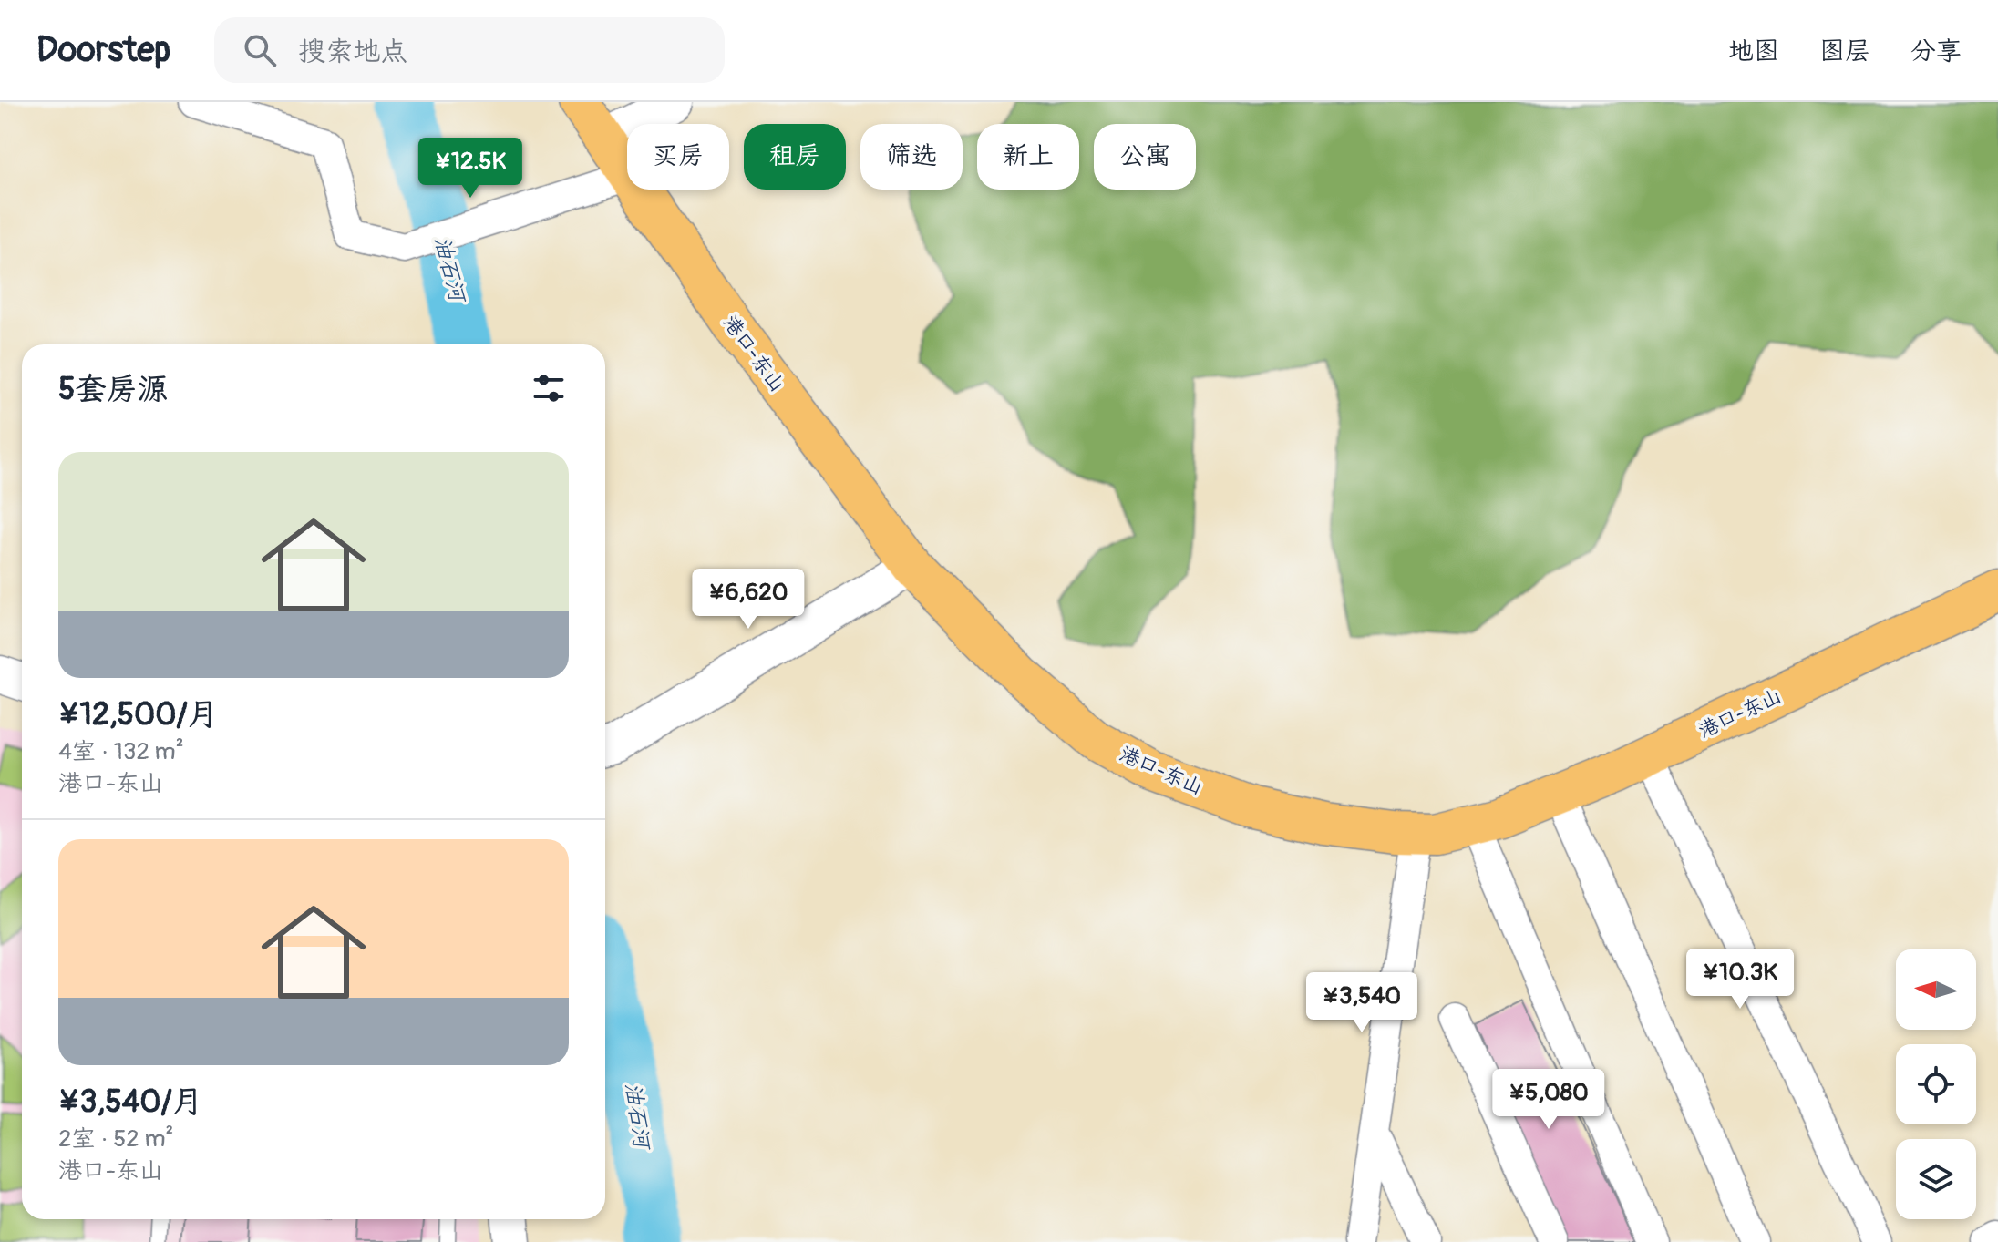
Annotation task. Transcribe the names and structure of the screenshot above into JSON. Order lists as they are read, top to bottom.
{
  "streets": {
    "main road": ["港口-东山"]
  },
  "water": ["油石河"],
  "north": "left",
  "page": {
    "header": "Doorstep",
    "search": "搜索地点",
    "nav": ["地图", "图层", "分享"],
    "chip": [
      "买房",
      "租房",
      "筛选",
      "新上",
      "公寓"
    ],
    "price": [
      "¥12.5K",
      "¥6,620",
      "¥10.3K",
      "¥3,540",
      "¥5,080"
    ],
    "heading": "5套房源",
    "list": [
      {
        "name": "¥12,500/月",
        "note": "4室 · 132 m² · 港口-东山"
      },
      {
        "name": "¥3,540/月",
        "note": "2室 · 52 m² · 港口-东山"
      }
    ]
  }
}
